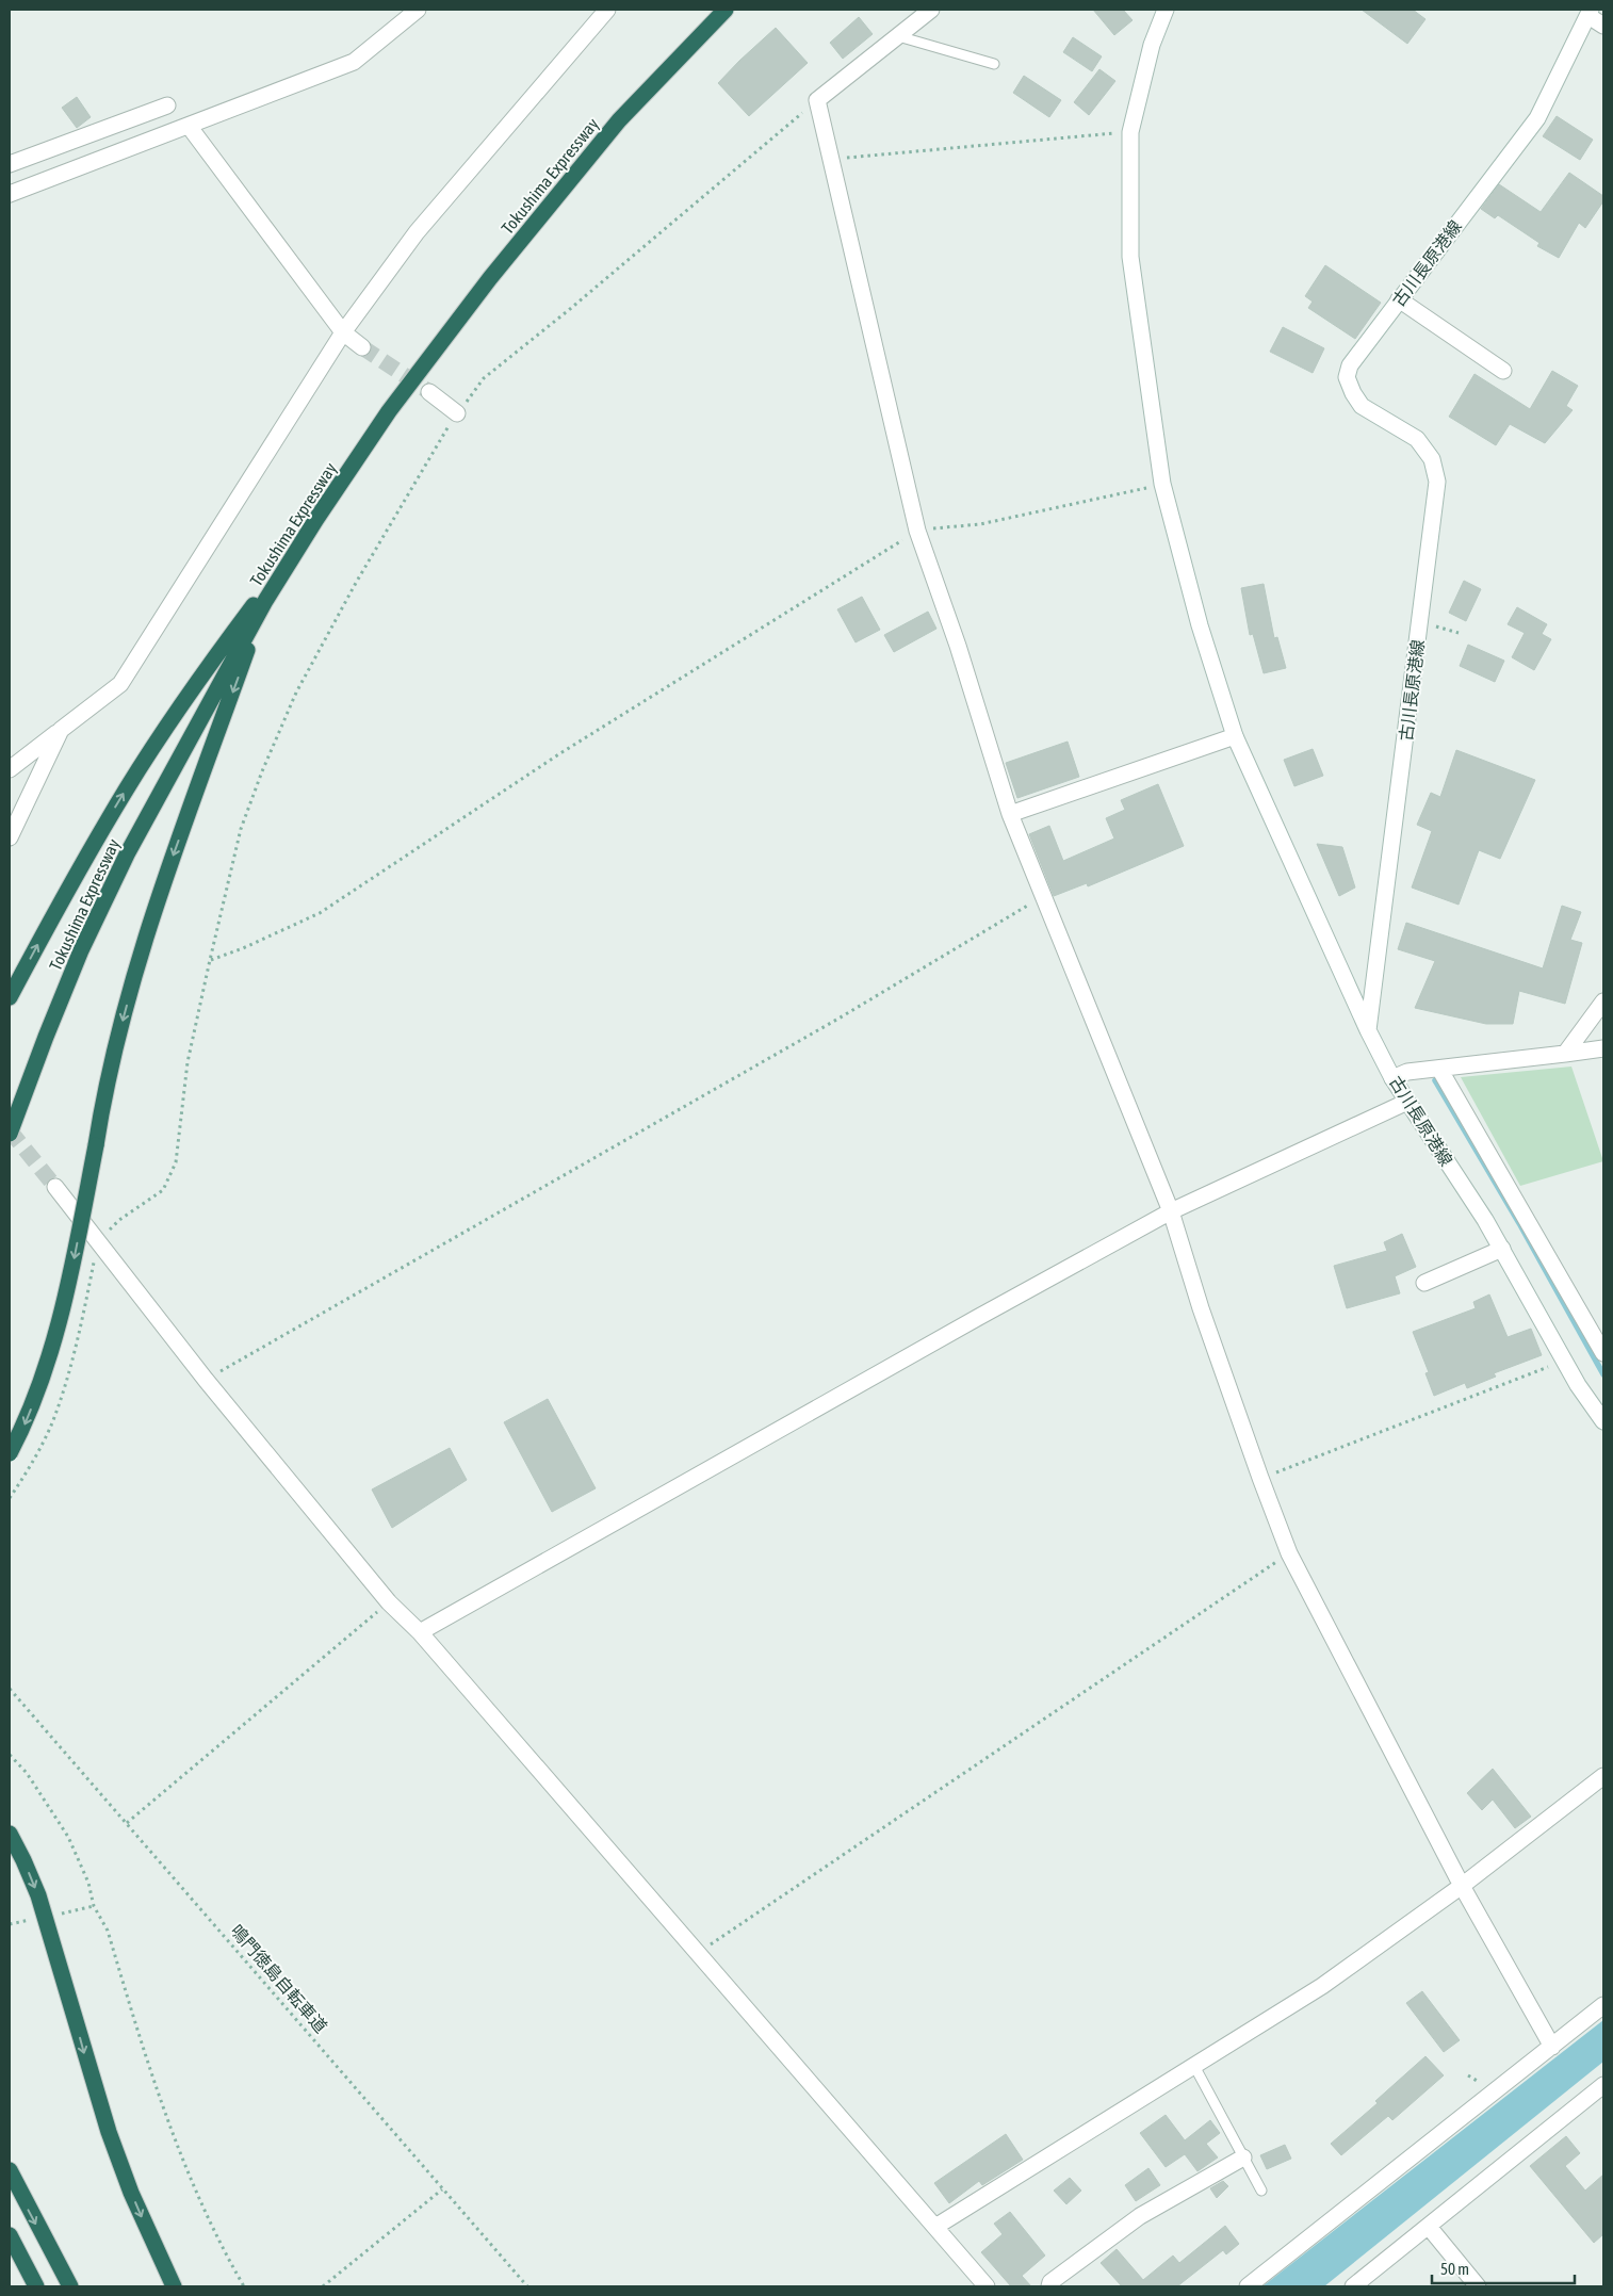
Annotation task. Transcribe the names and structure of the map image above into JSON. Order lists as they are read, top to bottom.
{
  "streets": {
    "highway": ["Tokushima Expressway"],
    "street": ["古川長原港線"],
    "path": ["鳴門徳島自転車道"]
  },
  "scale_bar": "50 m"
}
